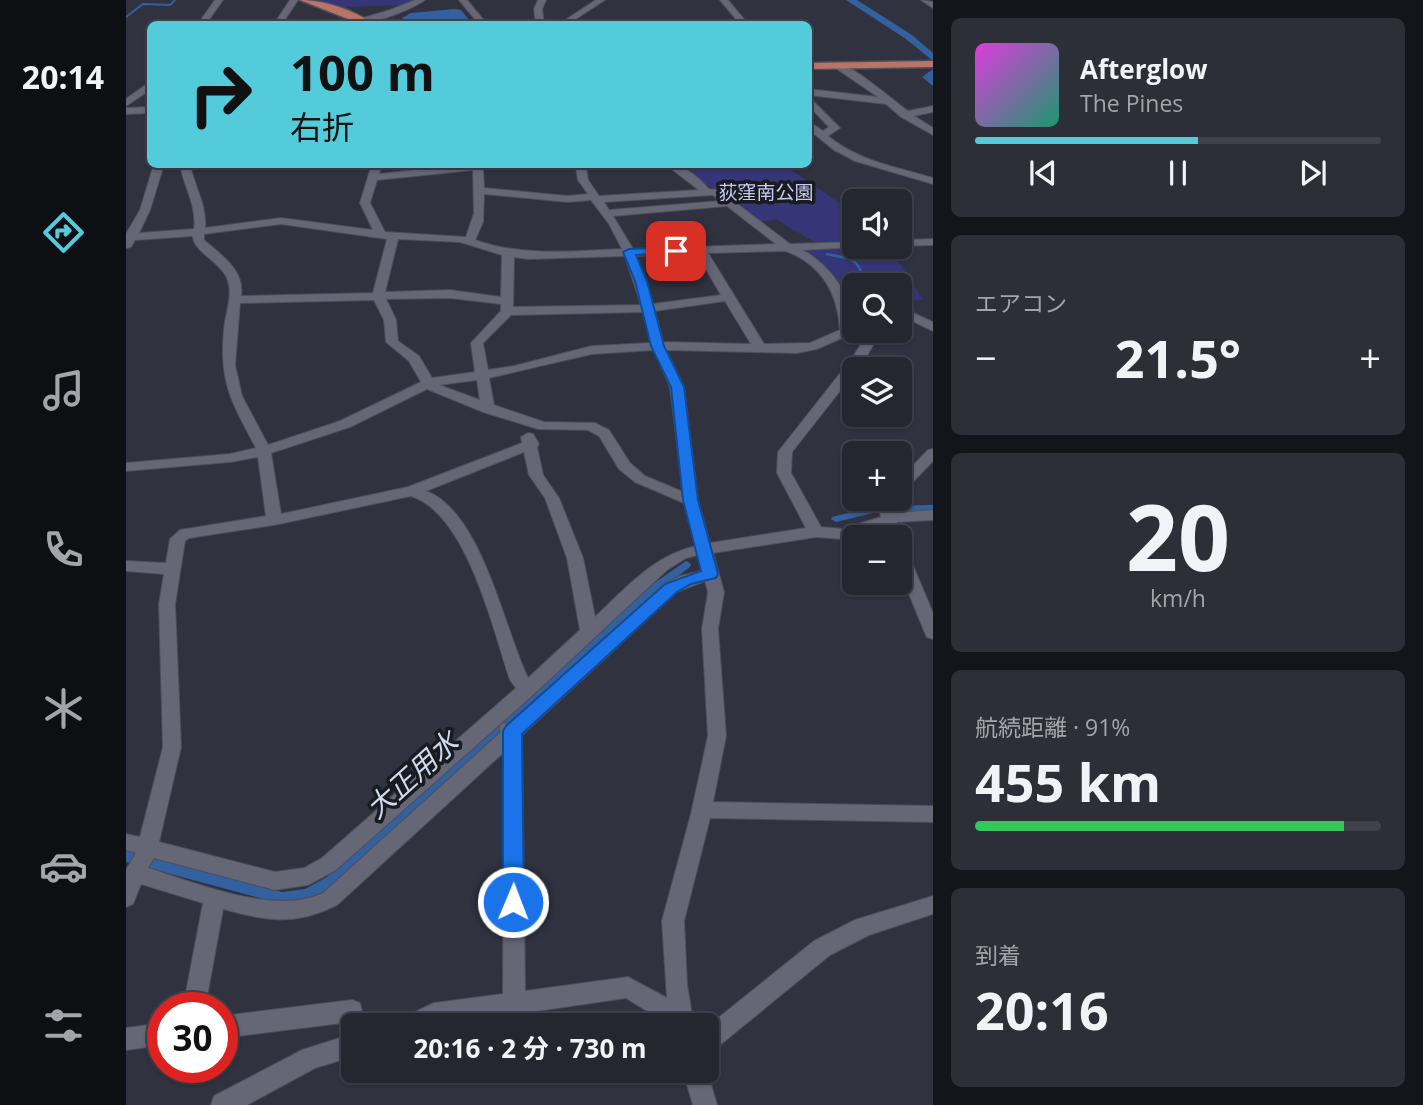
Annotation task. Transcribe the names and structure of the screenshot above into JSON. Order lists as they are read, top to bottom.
{
  "water": ["大正用水"],
  "parks": ["荻窪南公園"],
  "page": {
    "tabs": "20:14",
    "turn": ["100 m", "右折"],
    "song": ["Afterglow", "The Pines"],
    "map_buttons": ["+", "−"],
    "tile": [
      "エアコン",
      ["20", "km/h"],
      ["航続距離 · 91%", "455 km"],
      ["到着", "20:16"]
    ],
    "heat": ["−", "21.5°", "+"],
    "limit": "30",
    "trip": "20:16 · 2 分 · 730 m"
  }
}
